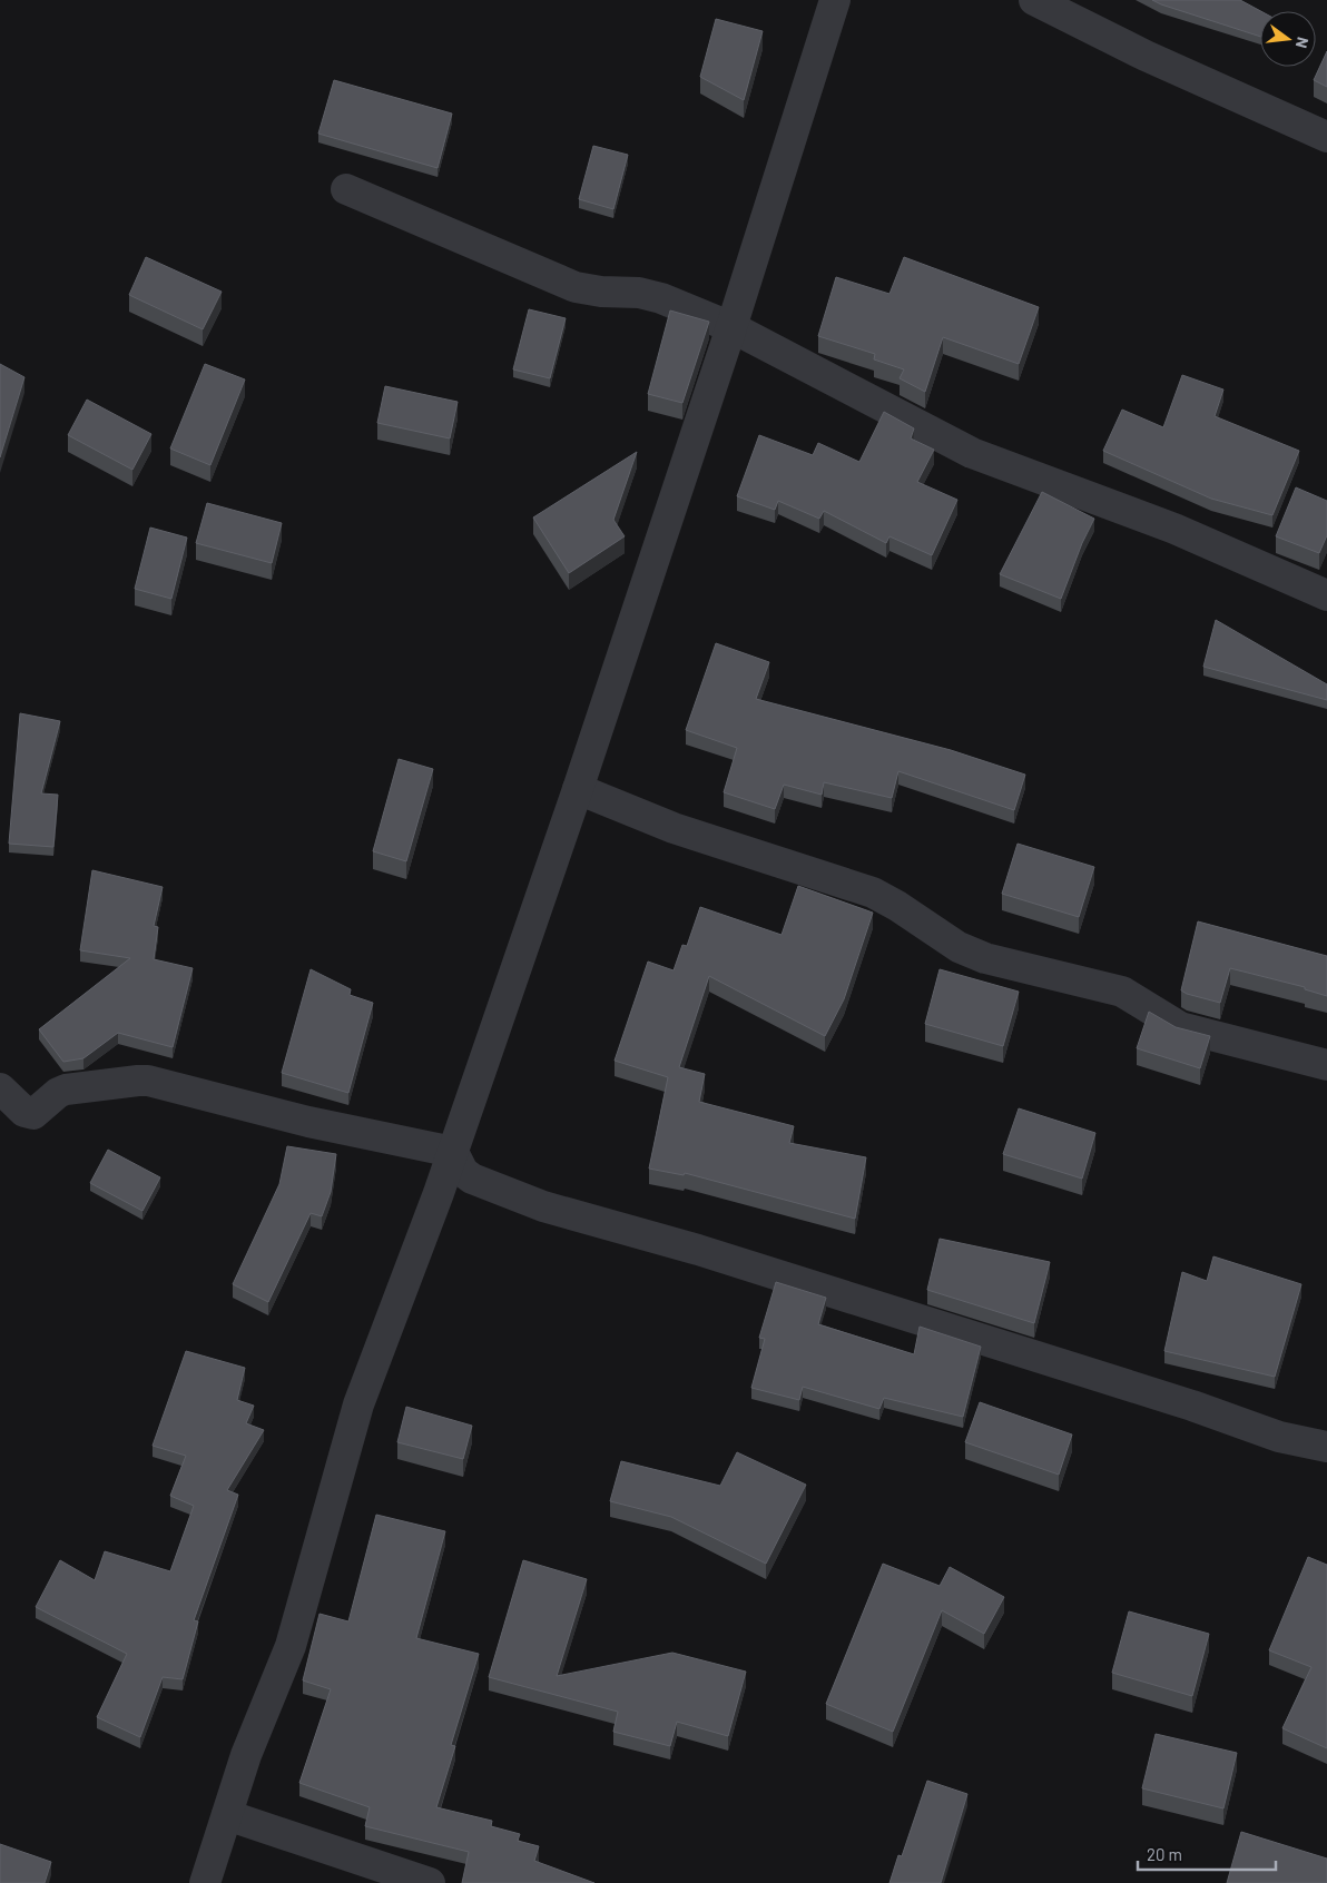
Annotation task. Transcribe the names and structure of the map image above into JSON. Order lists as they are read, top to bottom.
{
  "scale_bar": "20 m",
  "north": "right"
}
